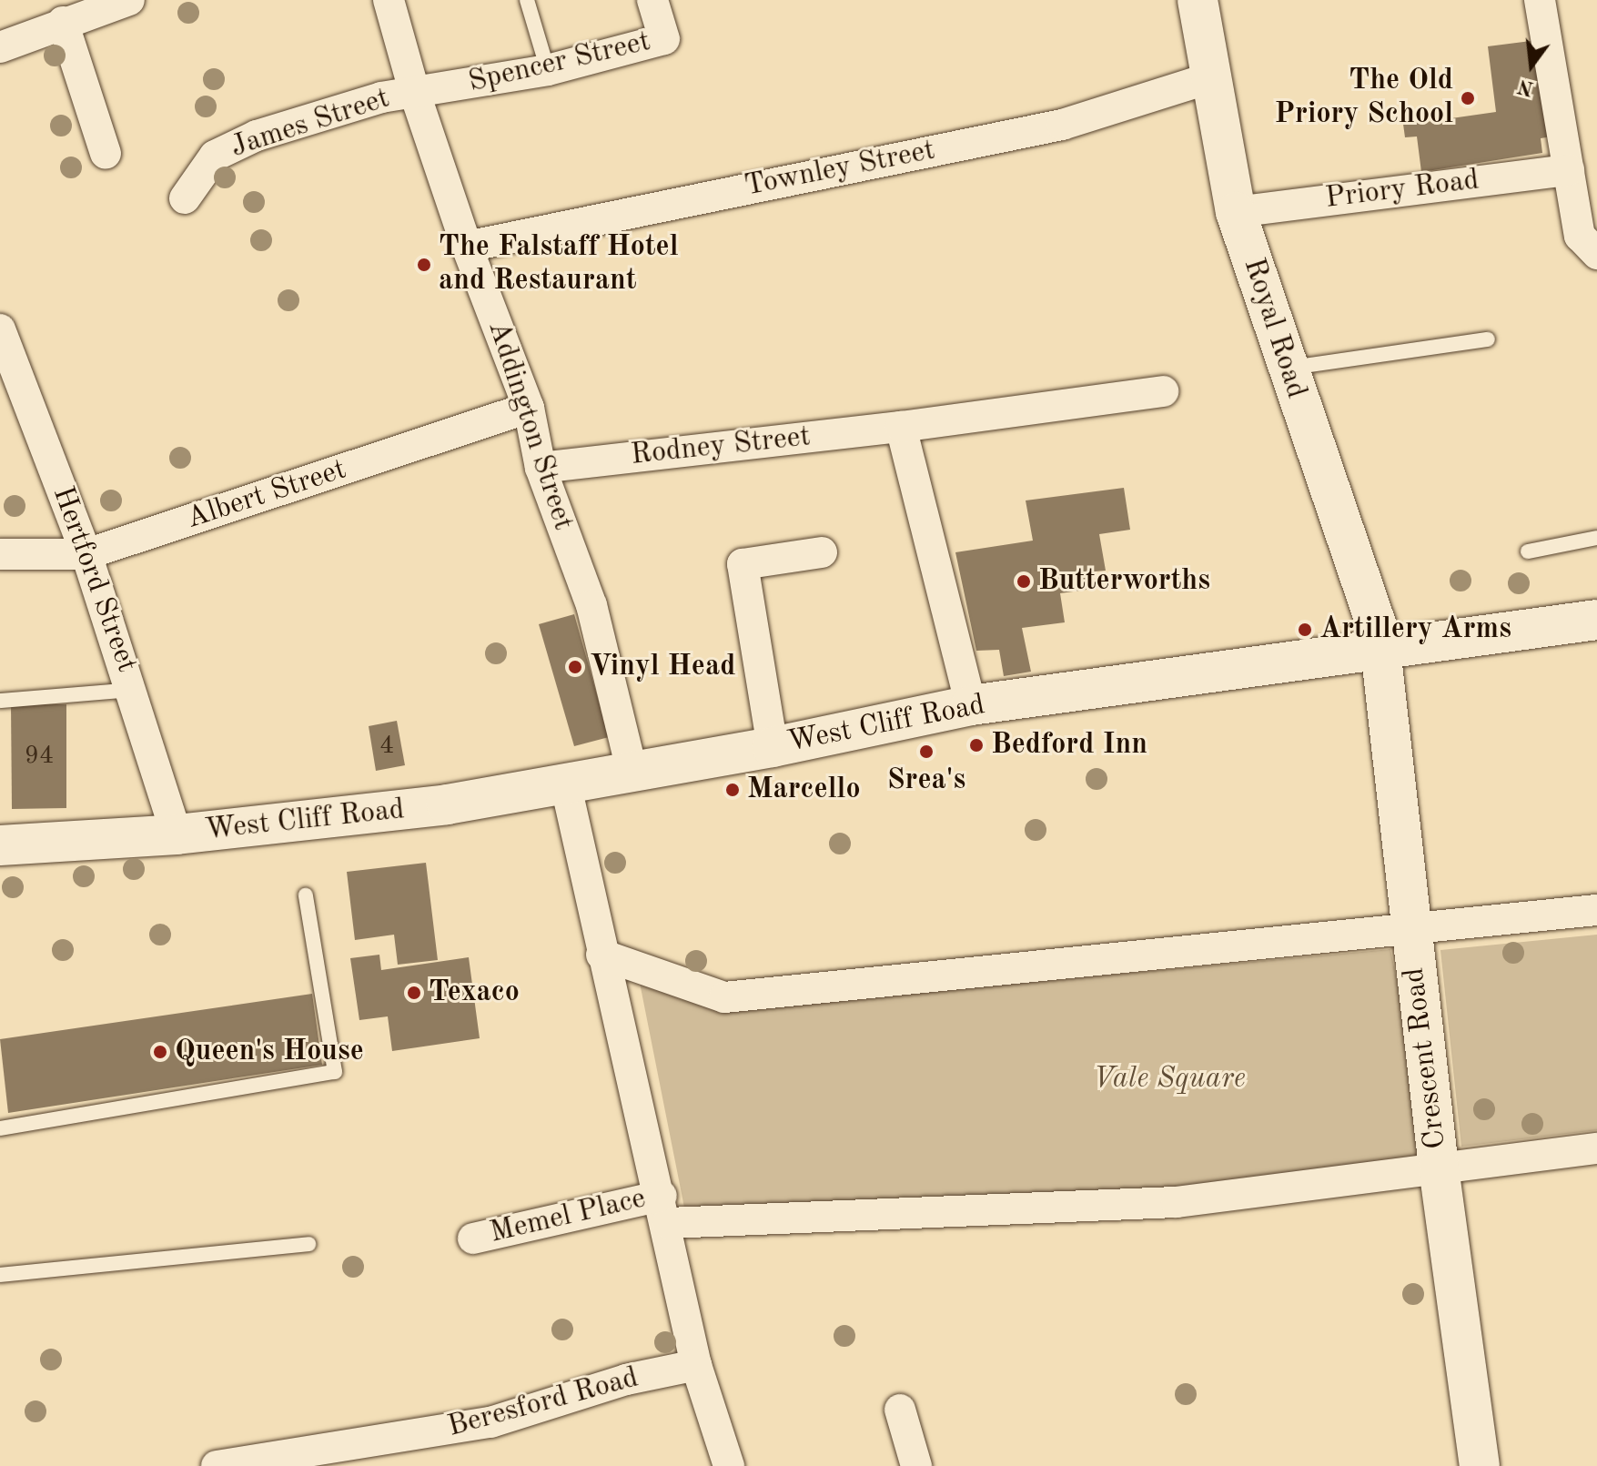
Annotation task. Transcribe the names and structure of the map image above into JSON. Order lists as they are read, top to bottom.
{
  "streets": {
    "street": [
      "Spencer Street",
      "James Street",
      "Townley Street",
      "Priory Road",
      "Royal Road",
      "Addington Street",
      "Rodney Street",
      "Albert Street",
      "Hertford Street",
      "West Cliff Road",
      "Crescent Road",
      "Memel Place",
      "Beresford Road"
    ]
  },
  "crossings": [
    ["Spencer Street", "James Street"],
    ["Spencer Street", "Addington Street"],
    ["James Street", "Addington Street"],
    ["Townley Street", "Royal Road"],
    ["Townley Street", "Addington Street"],
    ["Priory Road", "Royal Road"],
    ["Royal Road", "West Cliff Road"],
    ["Royal Road", "Crescent Road"],
    ["Addington Street", "Rodney Street"],
    ["Addington Street", "Albert Street"],
    ["Addington Street", "West Cliff Road"],
    ["Albert Street", "Hertford Street"],
    ["Hertford Street", "West Cliff Road"],
    ["West Cliff Road", "Crescent Road"]
  ],
  "parks": ["Vale Square"],
  "places": [
    "The Old Priory School",
    "The Falstaff Hotel and Restaurant",
    "Butterworths",
    "Artillery Arms",
    "Vinyl Head",
    "Bedford Inn",
    "Srea's",
    "Marcello",
    "Texaco",
    "Queen's House"
  ],
  "house_numbers": ["4", "94"],
  "north": "bottom"
}
